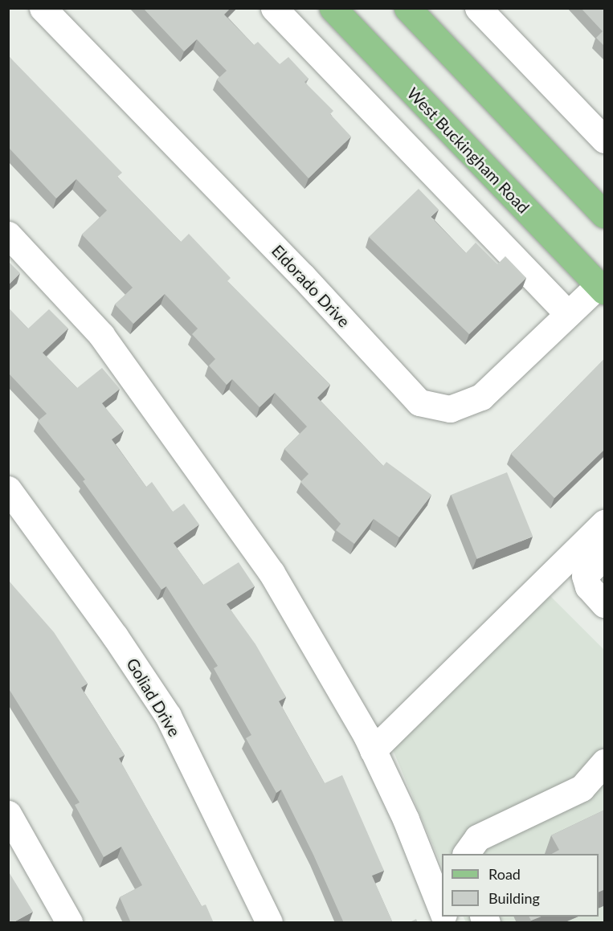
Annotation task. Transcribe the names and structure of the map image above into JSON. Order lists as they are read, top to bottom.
{
  "streets": {
    "main road": ["West Buckingham Road"],
    "street": ["Eldorado Drive", "Goliad Drive"]
  },
  "crossings": [
    ["West Buckingham Road", "Eldorado Drive"]
  ],
  "legend": ["Road", "Building"]
}
